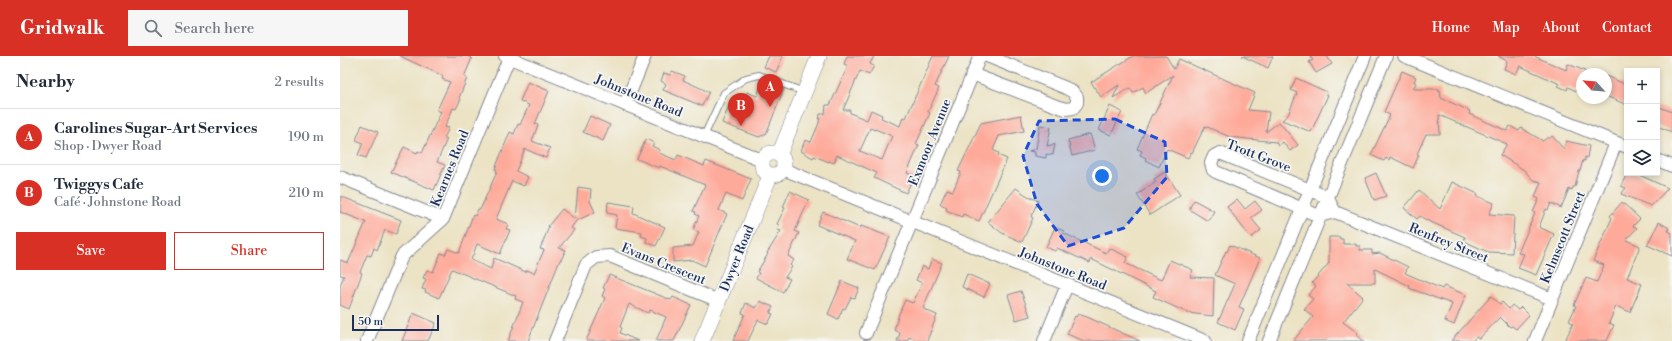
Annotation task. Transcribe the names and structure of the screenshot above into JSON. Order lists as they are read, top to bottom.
{
  "streets": {
    "street": [
      "Johnstone Road",
      "Exmoor Avenue",
      "Trott Grove",
      "Kearnes Road",
      "Kelmscott Street",
      "Renfrey Street",
      "Dwyer Road",
      "Evans Crescent"
    ]
  },
  "crossings": [
    ["Johnstone Road", "Exmoor Avenue"],
    ["Johnstone Road", "Kearnes Road"],
    ["Johnstone Road", "Dwyer Road"],
    ["Kelmscott Street", "Renfrey Street"],
    ["Dwyer Road", "Evans Crescent"]
  ],
  "scale_bar": "50 m",
  "north": "top left",
  "page": {
    "header": "Gridwalk",
    "search": "Search here",
    "nav": [
      "Home",
      "Map",
      "About",
      "Contact"
    ],
    "heading": ["Nearby", "2 results"],
    "map_buttons": ["+", "−"],
    "pins": ["A", "B"],
    "list": [
      {
        "mark": "A",
        "name": "Carolines Sugar-Art Services",
        "note": "Shop · Dwyer Road",
        "value": "190 m"
      },
      {
        "mark": "B",
        "name": "Twiggys Cafe",
        "note": "Café · Johnstone Road",
        "value": "210 m"
      }
    ],
    "buttons": ["Save", "Share"],
    "scale": "50 m"
  }
}
